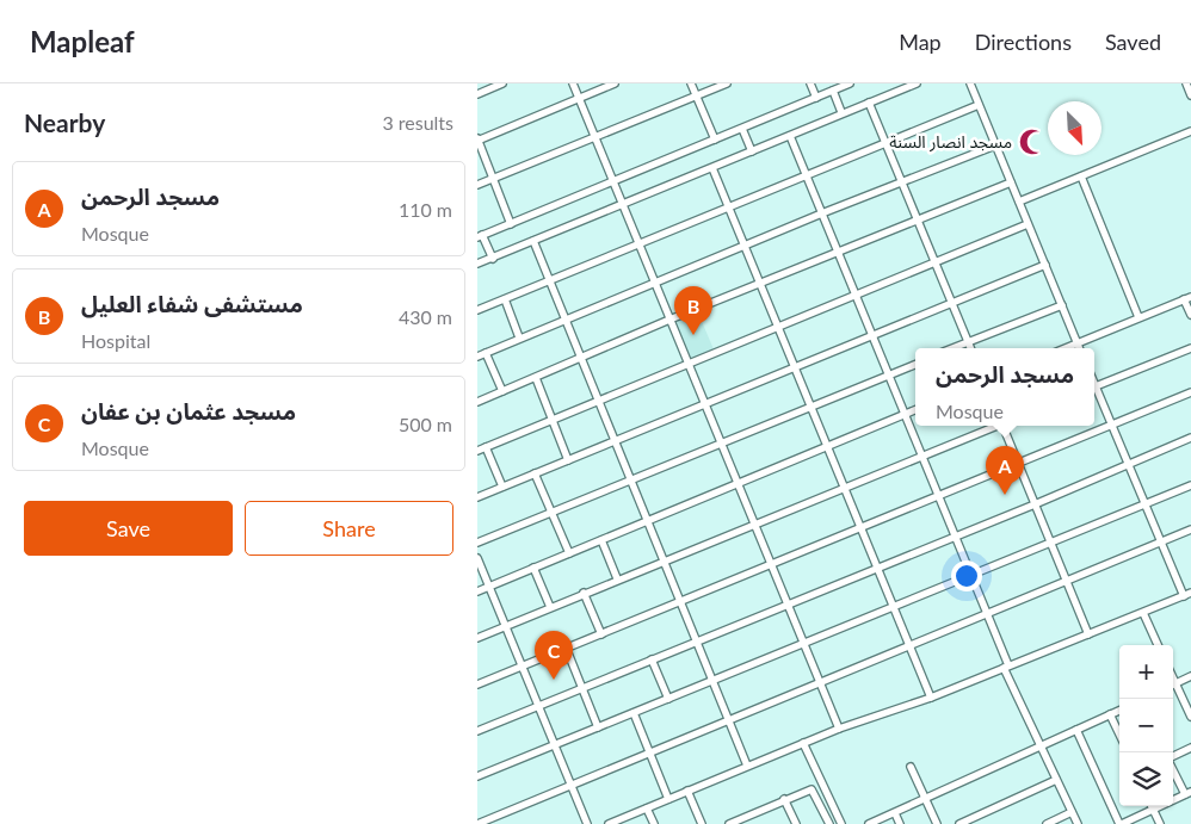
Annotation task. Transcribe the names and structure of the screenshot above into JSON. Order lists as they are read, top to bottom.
{
  "places": {
    "mosque": ["مسجد انصار السنة"]
  },
  "north": "bottom right",
  "page": {
    "header": "Mapleaf",
    "nav": ["Map", "Directions", "Saved"],
    "heading": ["Nearby", "3 results"],
    "list": [
      {
        "mark": "A",
        "name": "مسجد الرحمن",
        "note": "Mosque",
        "value": "110 m"
      },
      {
        "mark": "B",
        "name": "مستشفى شفاء العليل",
        "note": "Hospital",
        "value": "430 m"
      },
      {
        "mark": "C",
        "name": "مسجد عثمان بن عفان",
        "note": "Mosque",
        "value": "500 m"
      }
    ],
    "pins": ["B", "A", "C"],
    "popup": ["مسجد الرحمن", "Mosque"],
    "buttons": ["Save", "Share"],
    "map_buttons": ["+", "−"]
  }
}
